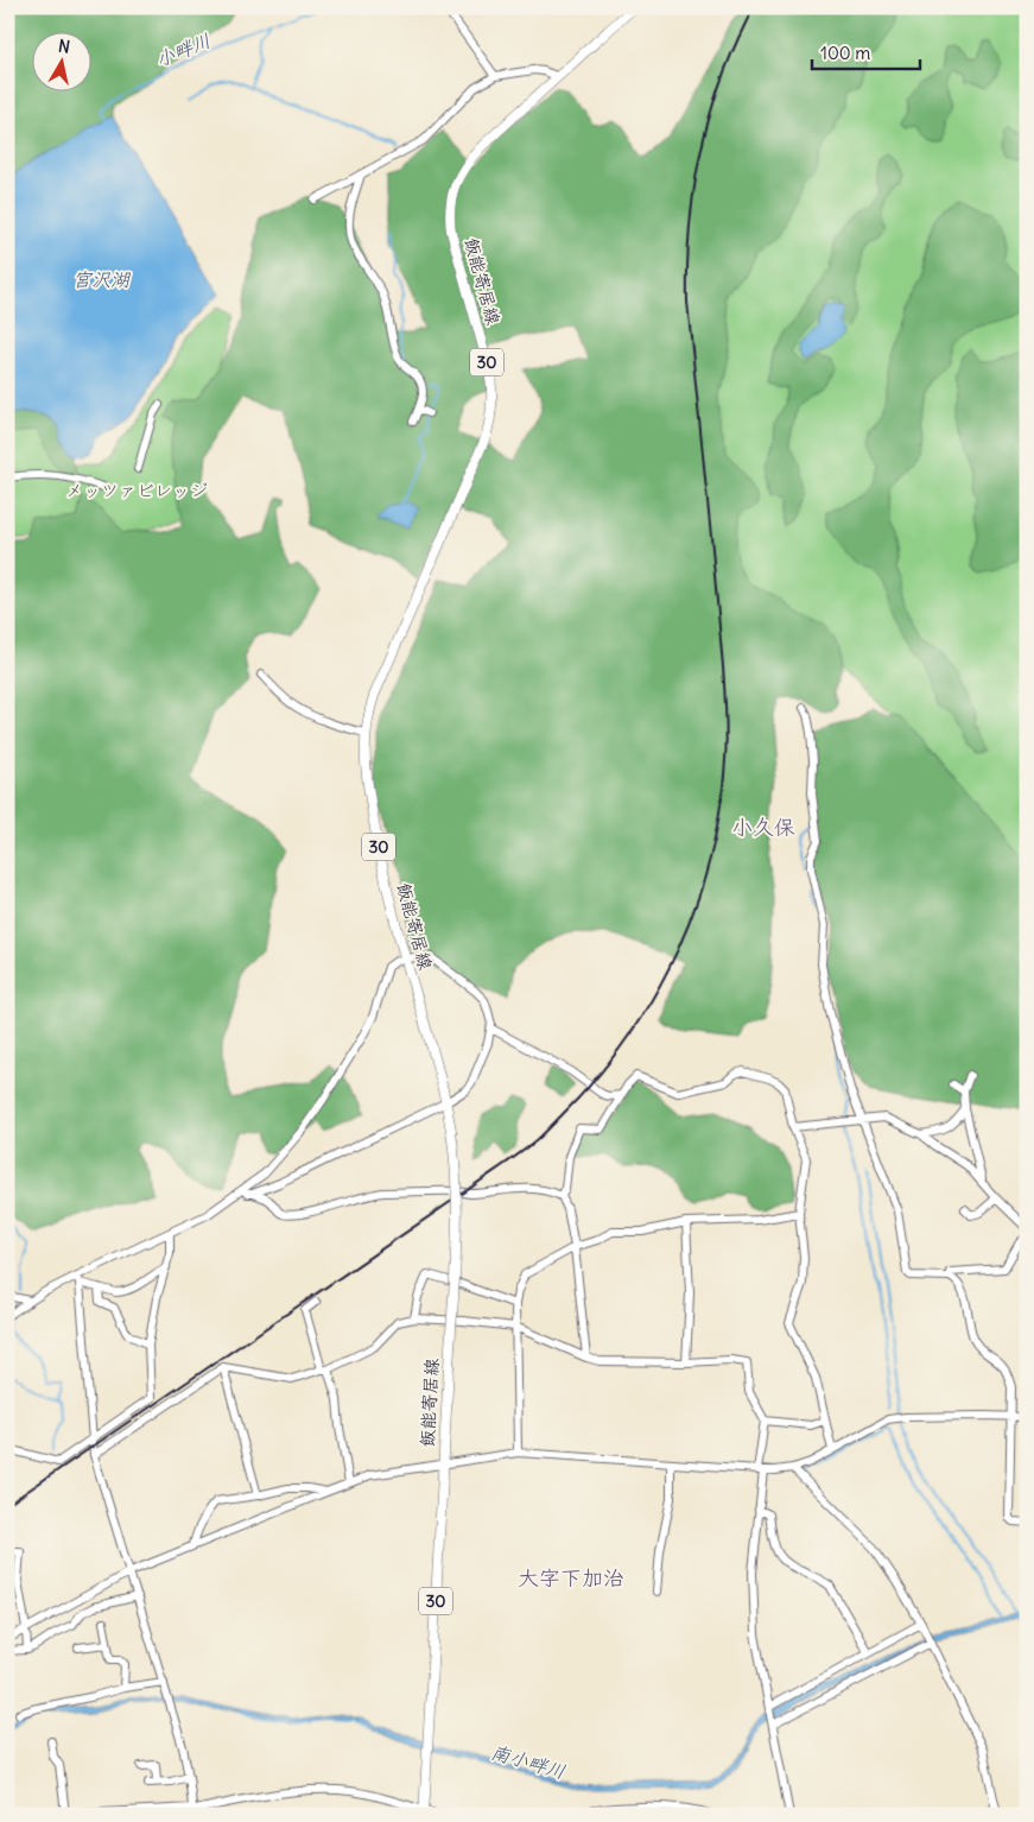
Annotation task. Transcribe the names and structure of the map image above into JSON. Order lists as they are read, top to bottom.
{
  "streets": {
    "main road": ["飯能寄居線", "30"]
  },
  "districts": ["小久保", "大字下加治"],
  "water": ["小畔川", "宮沢湖", "南小畔川"],
  "parks": ["メッツァビレッジ"],
  "scale_bar": "100 m",
  "north": "top"
}
